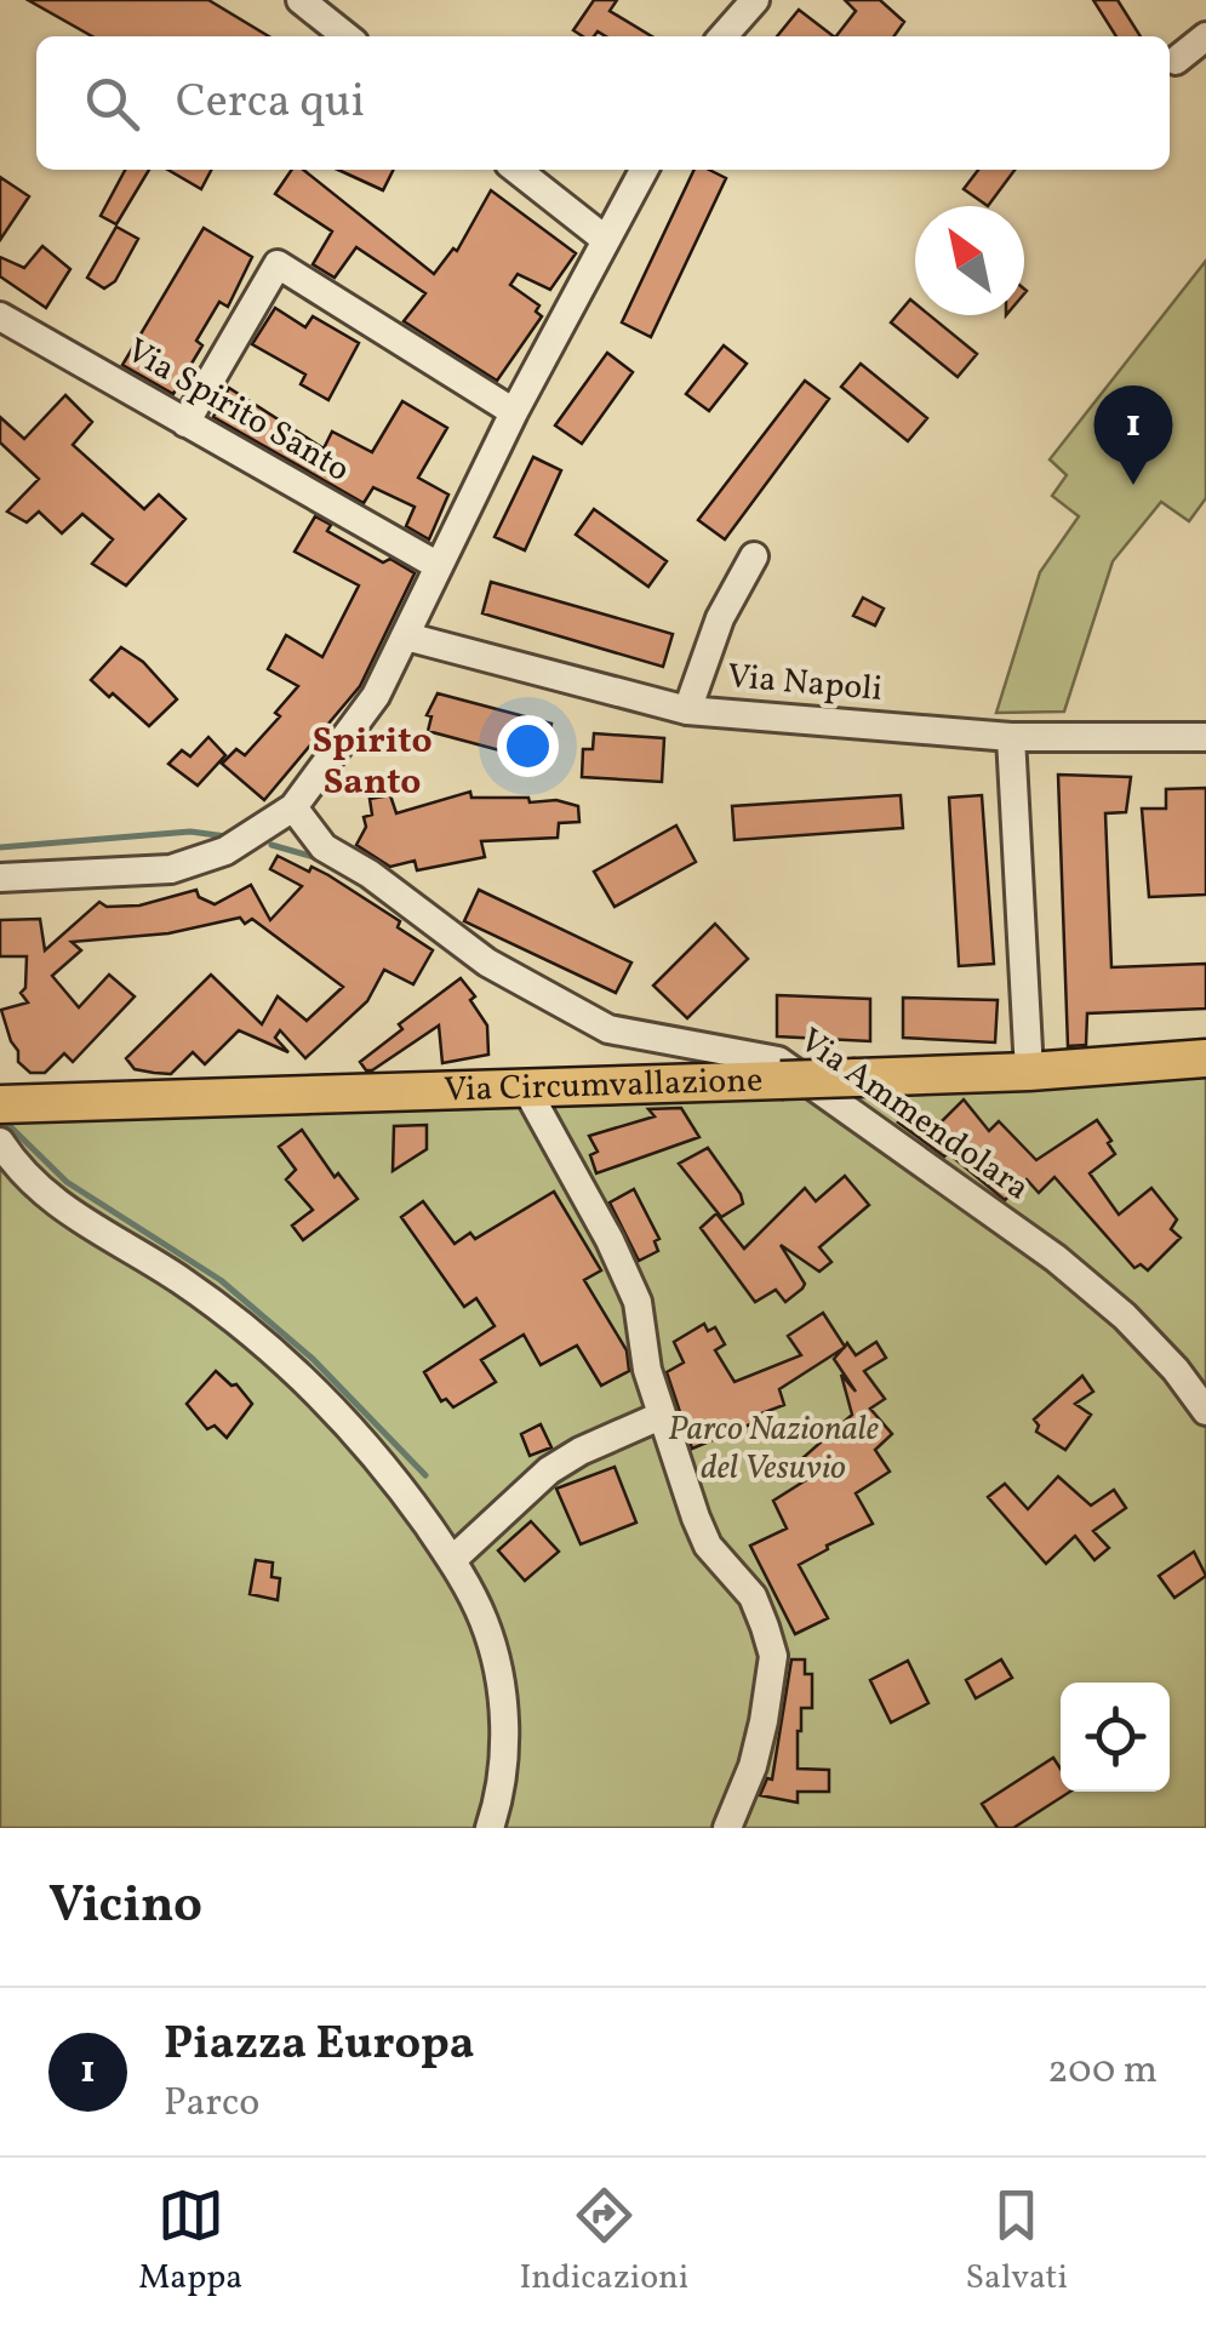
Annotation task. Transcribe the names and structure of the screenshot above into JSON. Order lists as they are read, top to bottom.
{
  "streets": {
    "main road": ["Via Circumvallazione"],
    "street": ["Via Spirito Santo", "Via Napoli", "Via Ammendolara"]
  },
  "districts": ["Spirito Santo"],
  "parks": ["Parco Nazionale del Vesuvio"],
  "north": "top left",
  "page": {
    "search": "Cerca qui",
    "pins": "1",
    "heading": "Vicino",
    "list": [
      {
        "mark": "1",
        "name": "Piazza Europa",
        "note": "Parco",
        "value": "200 m"
      }
    ],
    "nav": ["Mappa", "Indicazioni", "Salvati"]
  }
}
